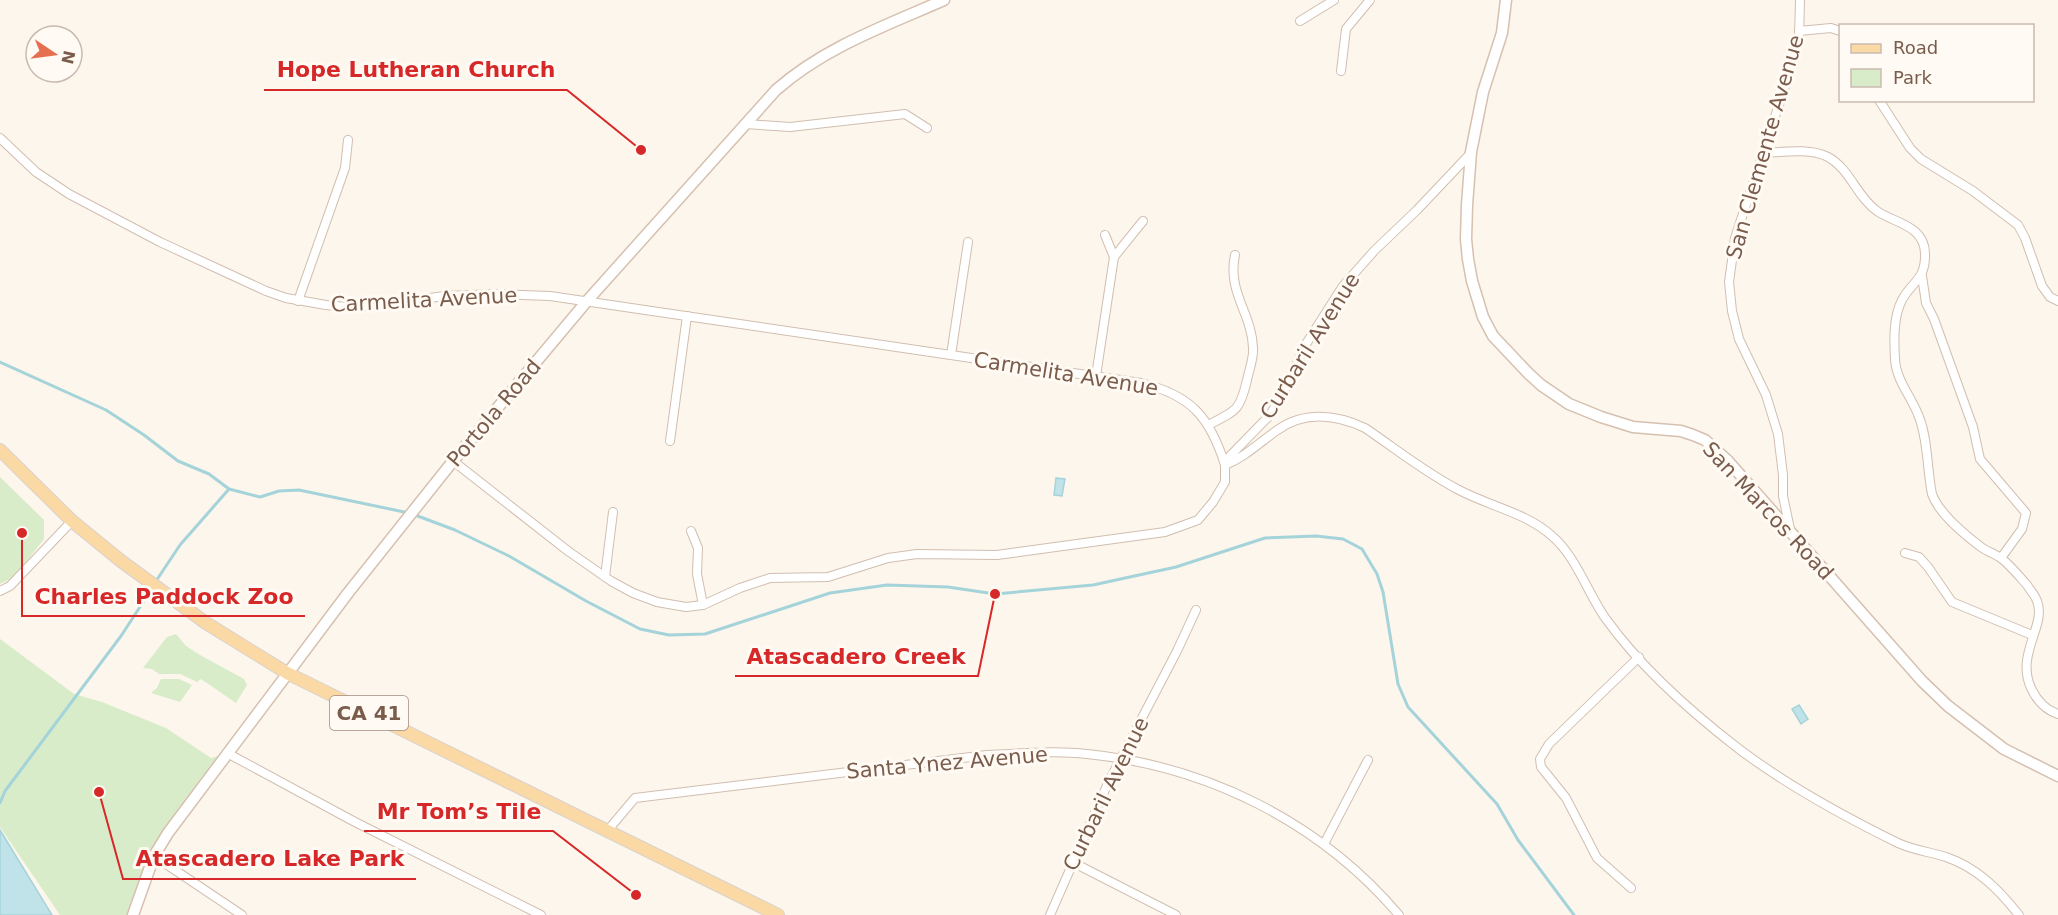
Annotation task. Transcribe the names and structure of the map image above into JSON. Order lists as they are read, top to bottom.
{
  "streets": {
    "main road": ["CA 41"],
    "street": [
      "San Clemente Avenue",
      "Carmelita Avenue",
      "Curbaril Avenue",
      "Portola Road",
      "San Marcos Road",
      "Santa Ynez Avenue"
    ]
  },
  "crossings": [
    ["San Clemente Avenue", "San Marcos Road"],
    ["Carmelita Avenue", "Curbaril Avenue"],
    ["Carmelita Avenue", "Portola Road"],
    ["Curbaril Avenue", "San Marcos Road"],
    ["Curbaril Avenue", "Santa Ynez Avenue"],
    ["Portola Road", "CA 41"],
    ["CA 41", "Santa Ynez Avenue"]
  ],
  "places": [
    "Hope Lutheran Church",
    "Charles Paddock Zoo",
    "Atascadero Creek",
    "Atascadero Lake Park",
    "Mr Tom’s Tile"
  ],
  "legend": ["Road", "Park"],
  "north": "right"
}
